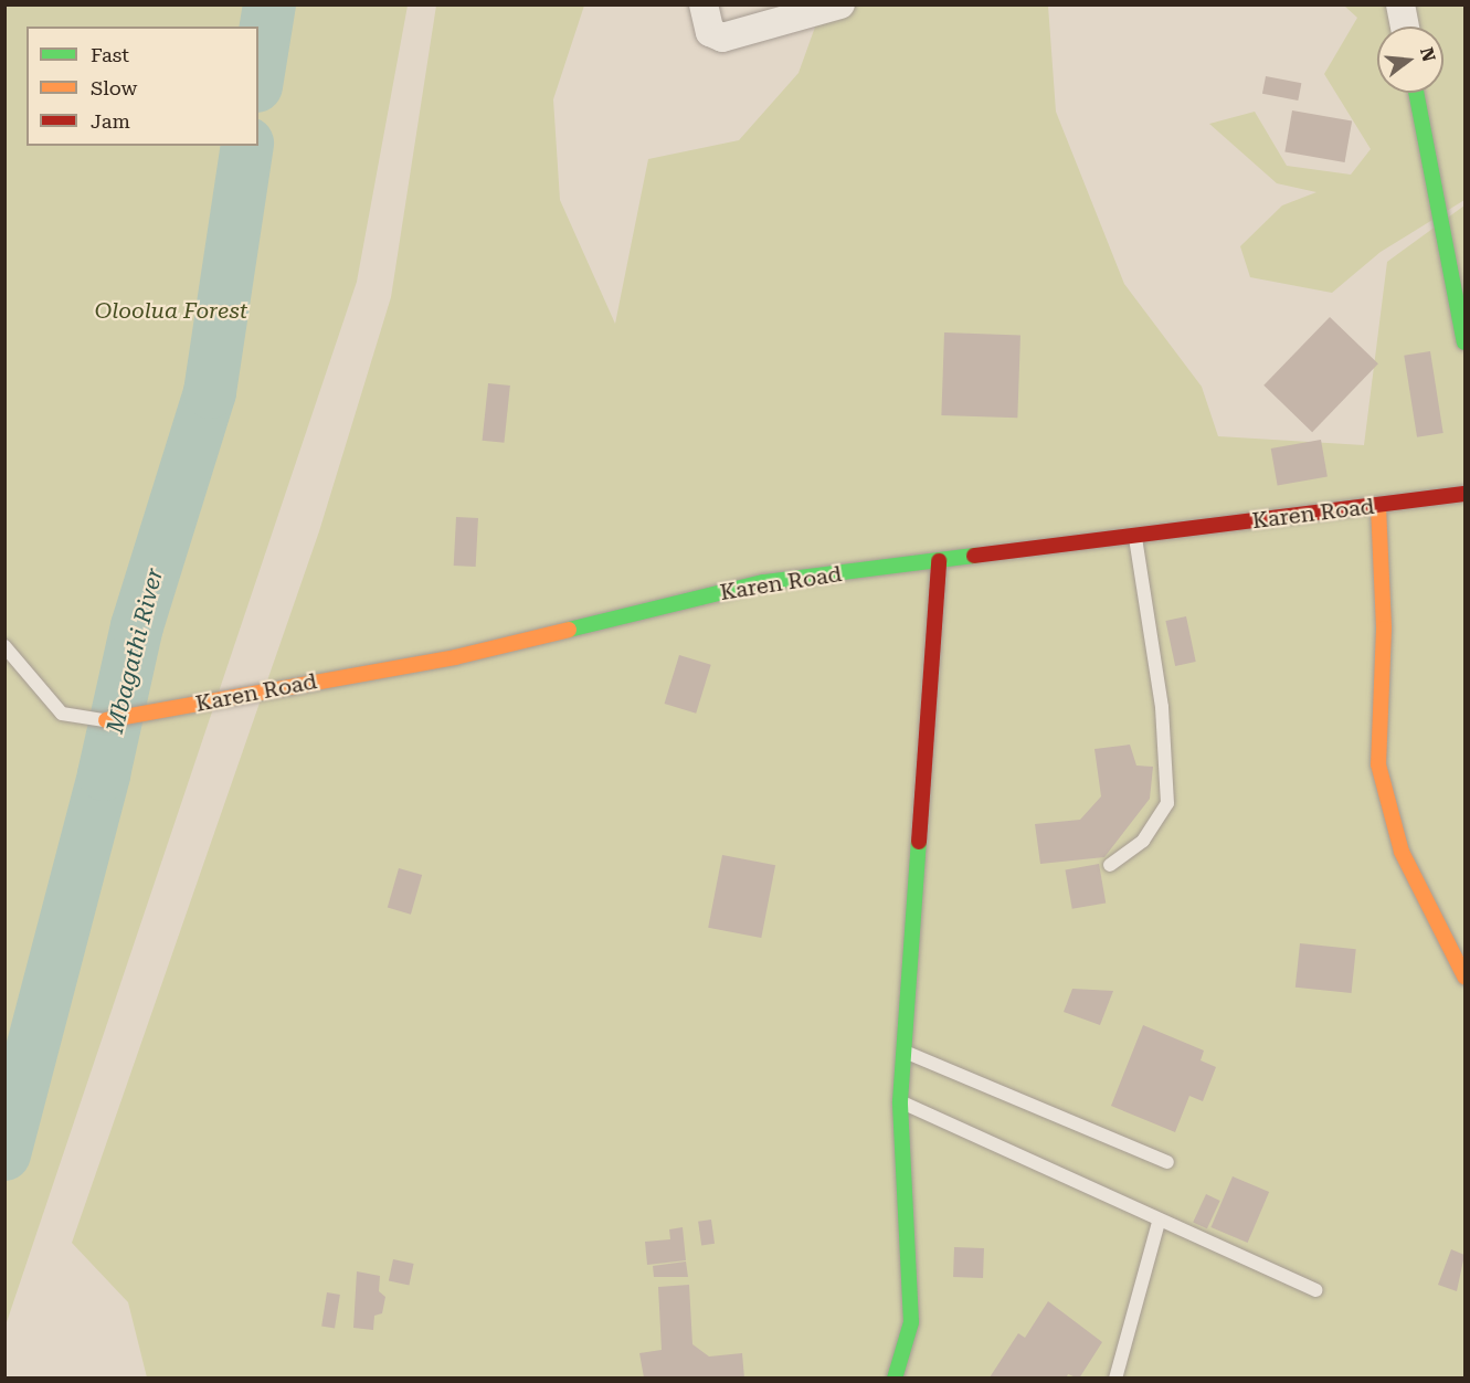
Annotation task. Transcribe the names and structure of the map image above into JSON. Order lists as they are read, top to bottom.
{
  "streets": {
    "street": ["Karen Road"]
  },
  "water": ["Mbagathi River"],
  "parks": ["Oloolua Forest"],
  "legend": ["Fast", "Slow", "Jam"],
  "north": "right"
}
